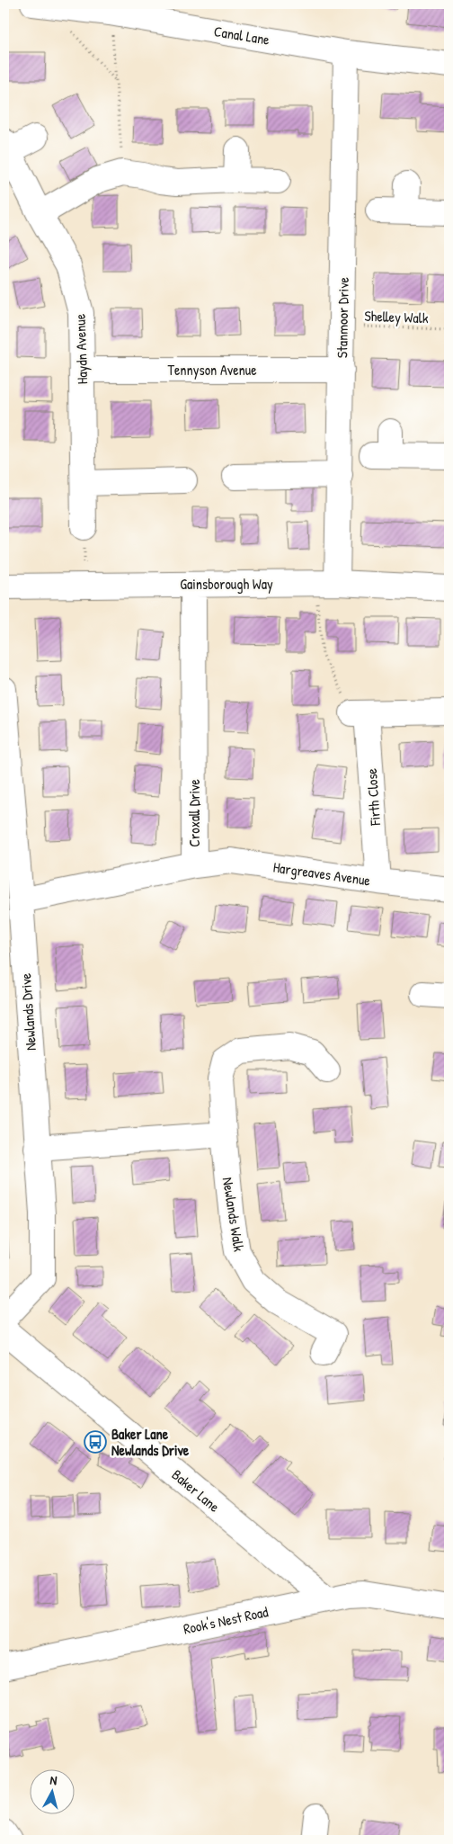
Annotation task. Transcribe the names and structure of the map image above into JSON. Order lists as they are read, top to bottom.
{
  "streets": {
    "street": [
      "Canal Lane",
      "Stanmoor Drive",
      "Haydn Avenue",
      "Tennyson Avenue",
      "Gainsborough Way",
      "Firth Close",
      "Croxall Drive",
      "Hargreaves Avenue",
      "Newlands Drive",
      "Newlands Walk",
      "Baker Lane",
      "Rook's Nest Road"
    ],
    "path": ["Shelley Walk"]
  },
  "crossings": [
    ["Canal Lane", "Stanmoor Drive"],
    ["Shelley Walk", "Stanmoor Drive"],
    ["Stanmoor Drive", "Tennyson Avenue"],
    ["Stanmoor Drive", "Gainsborough Way"],
    ["Haydn Avenue", "Tennyson Avenue"],
    ["Gainsborough Way", "Croxall Drive"],
    ["Firth Close", "Hargreaves Avenue"],
    ["Croxall Drive", "Hargreaves Avenue"],
    ["Croxall Drive", "Newlands Drive"],
    ["Baker Lane", "Rook's Nest Road"]
  ],
  "places": {
    "bus stop": ["Baker Lane Newlands Drive"]
  },
  "north": "top"
}
